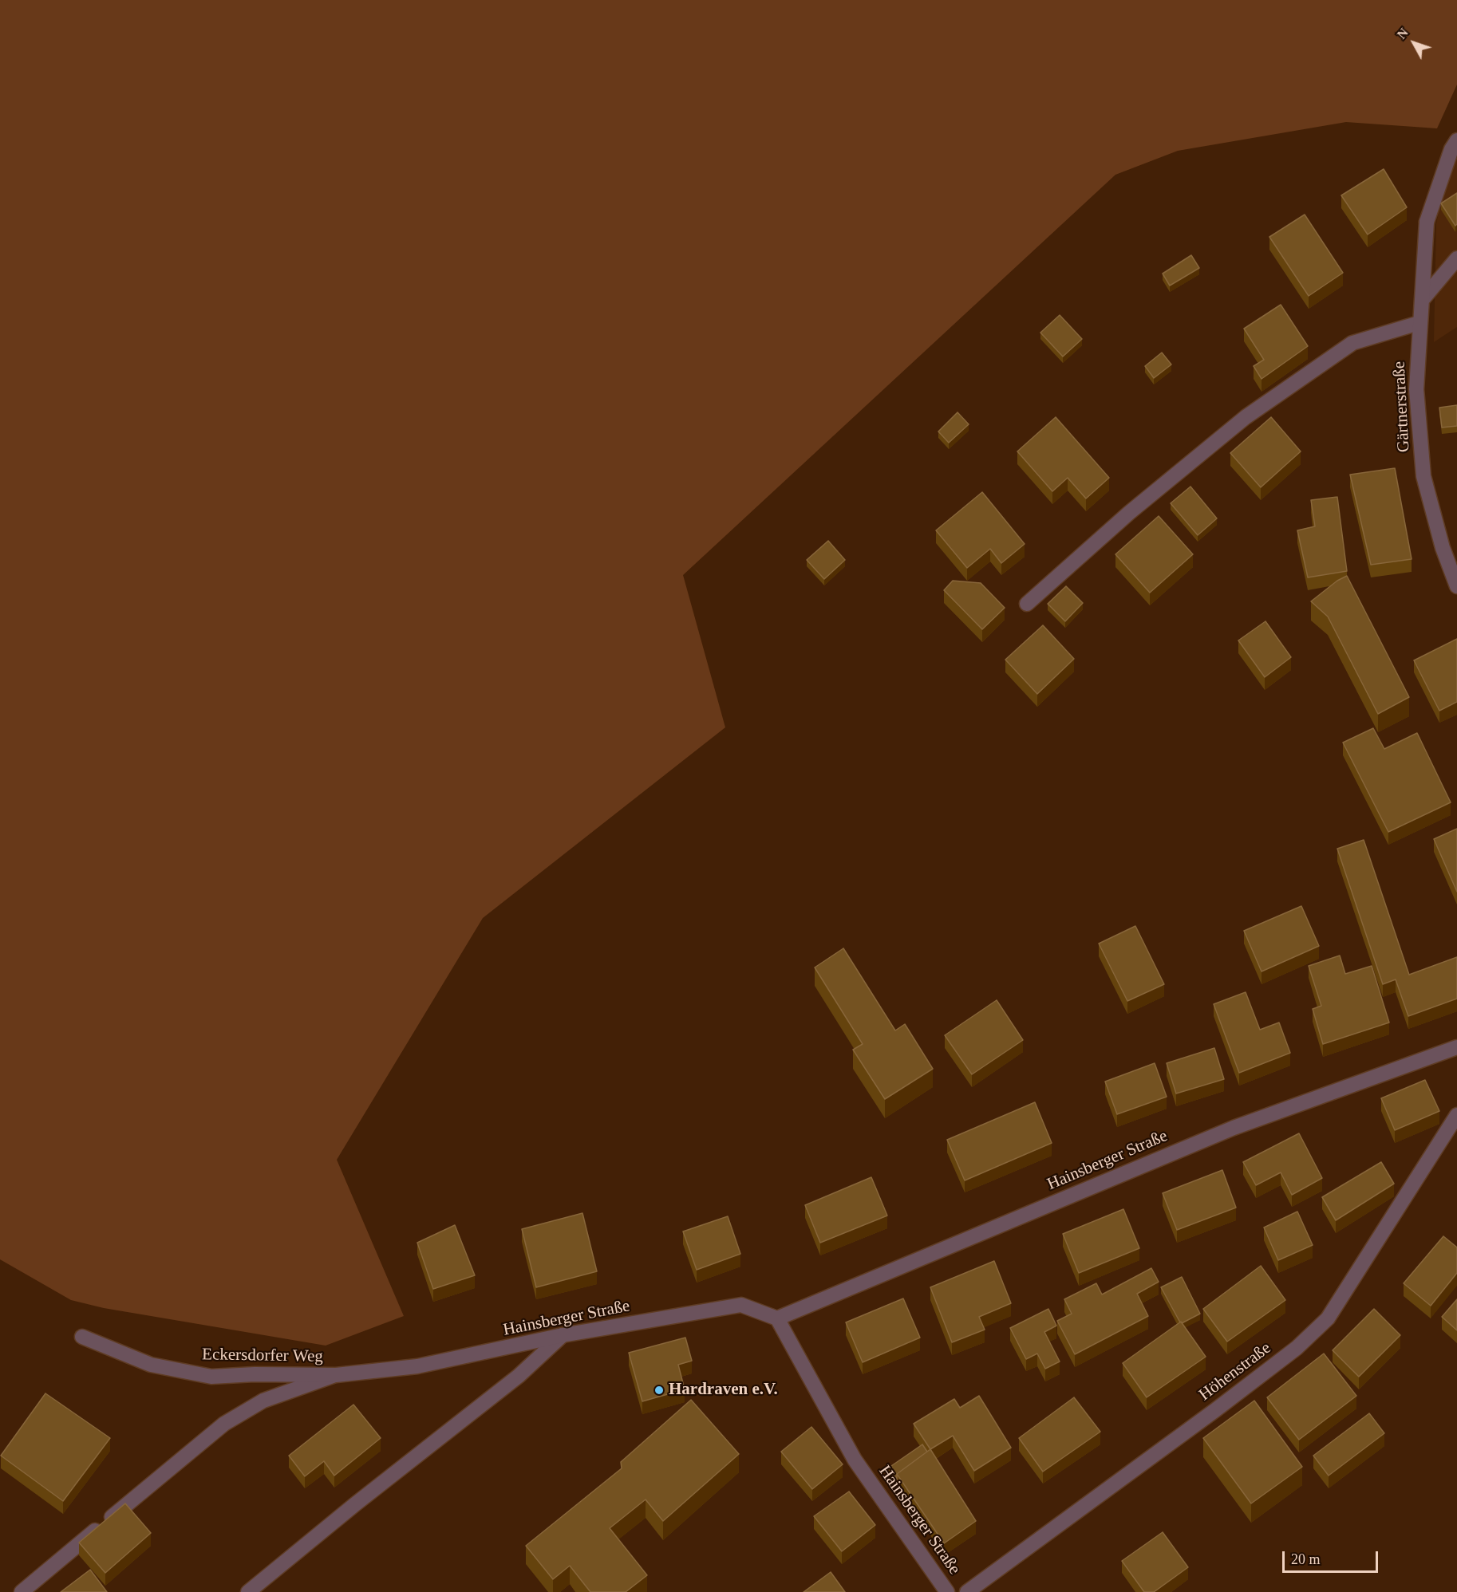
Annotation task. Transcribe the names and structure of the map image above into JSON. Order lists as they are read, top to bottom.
{
  "streets": {
    "street": [
      "Gärtnerstraße",
      "Hainsberger Straße",
      "Eckersdorfer Weg",
      "Höhenstraße"
    ]
  },
  "crossings": [
    ["Hainsberger Straße", "Eckersdorfer Weg"]
  ],
  "places": ["Hardraven e.V."],
  "scale_bar": "20 m",
  "north": "top left"
}
